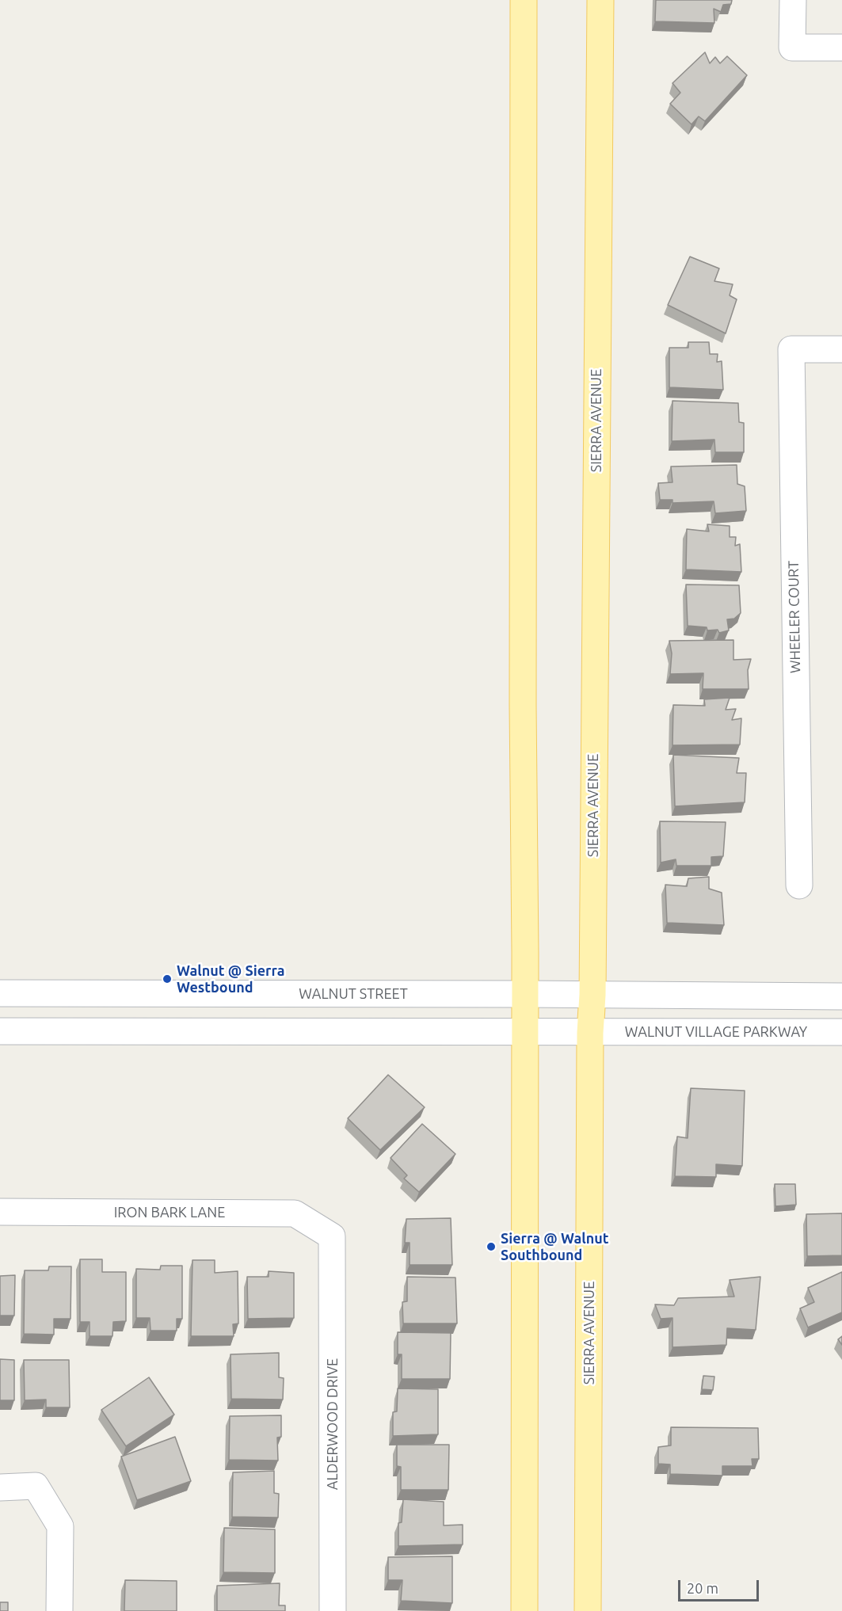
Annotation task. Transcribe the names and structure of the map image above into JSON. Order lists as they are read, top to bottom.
{
  "streets": {
    "main road": ["SIERRA AVENUE"],
    "street": [
      "WHEELER COURT",
      "WALNUT STREET",
      "WALNUT VILLAGE PARKWAY",
      "IRON BARK LANE",
      "ALDERWOOD DRIVE"
    ]
  },
  "crossings": [
    ["SIERRA AVENUE", "WALNUT STREET"],
    ["SIERRA AVENUE", "WALNUT VILLAGE PARKWAY"],
    ["IRON BARK LANE", "ALDERWOOD DRIVE"]
  ],
  "places": ["Walnut @ Sierra Westbound", "Sierra @ Walnut Southbound"],
  "scale_bar": "20 m"
}
